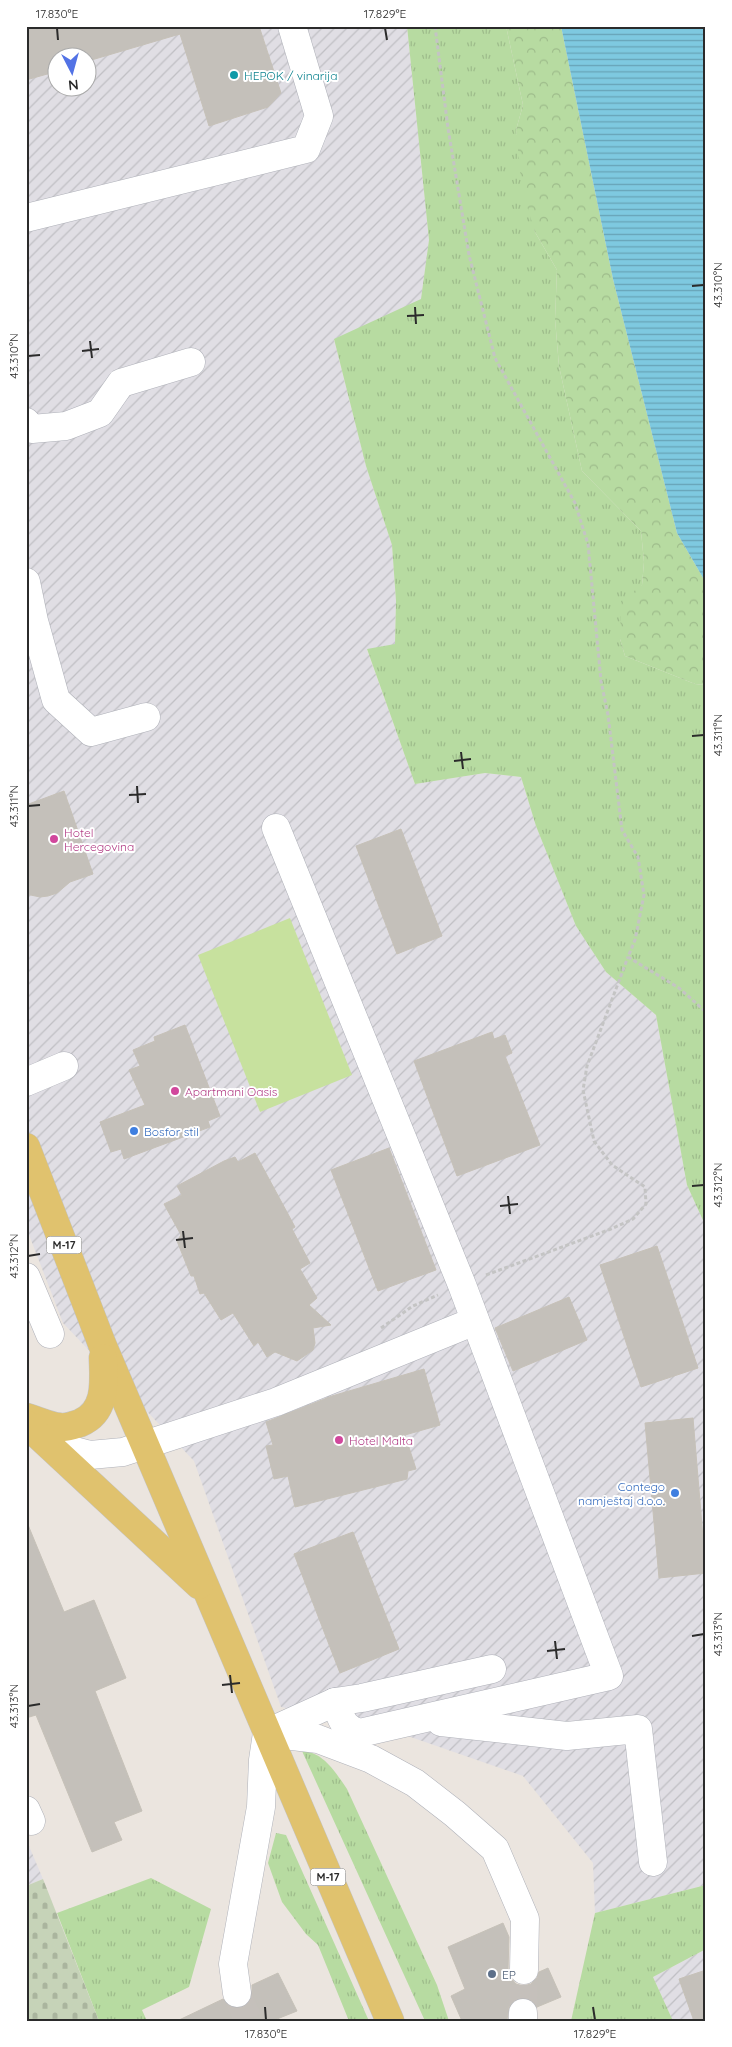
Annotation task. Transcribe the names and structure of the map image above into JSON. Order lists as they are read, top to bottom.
{
  "streets": {
    "main road": ["M-17"]
  },
  "places": [
    "HEPOK / vinarija",
    "Hotel Hercegovina",
    "Apartmani Oasis",
    "Bosfor stil",
    "Hotel Malta",
    "Contego namještaj d.o.o.",
    "EP"
  ],
  "north": "bottom",
  "coordinates": [
    "17.830°E",
    "17.829°E",
    "43.310°N",
    "43.311°N",
    "43.312°N",
    "43.313°N"
  ]
}
